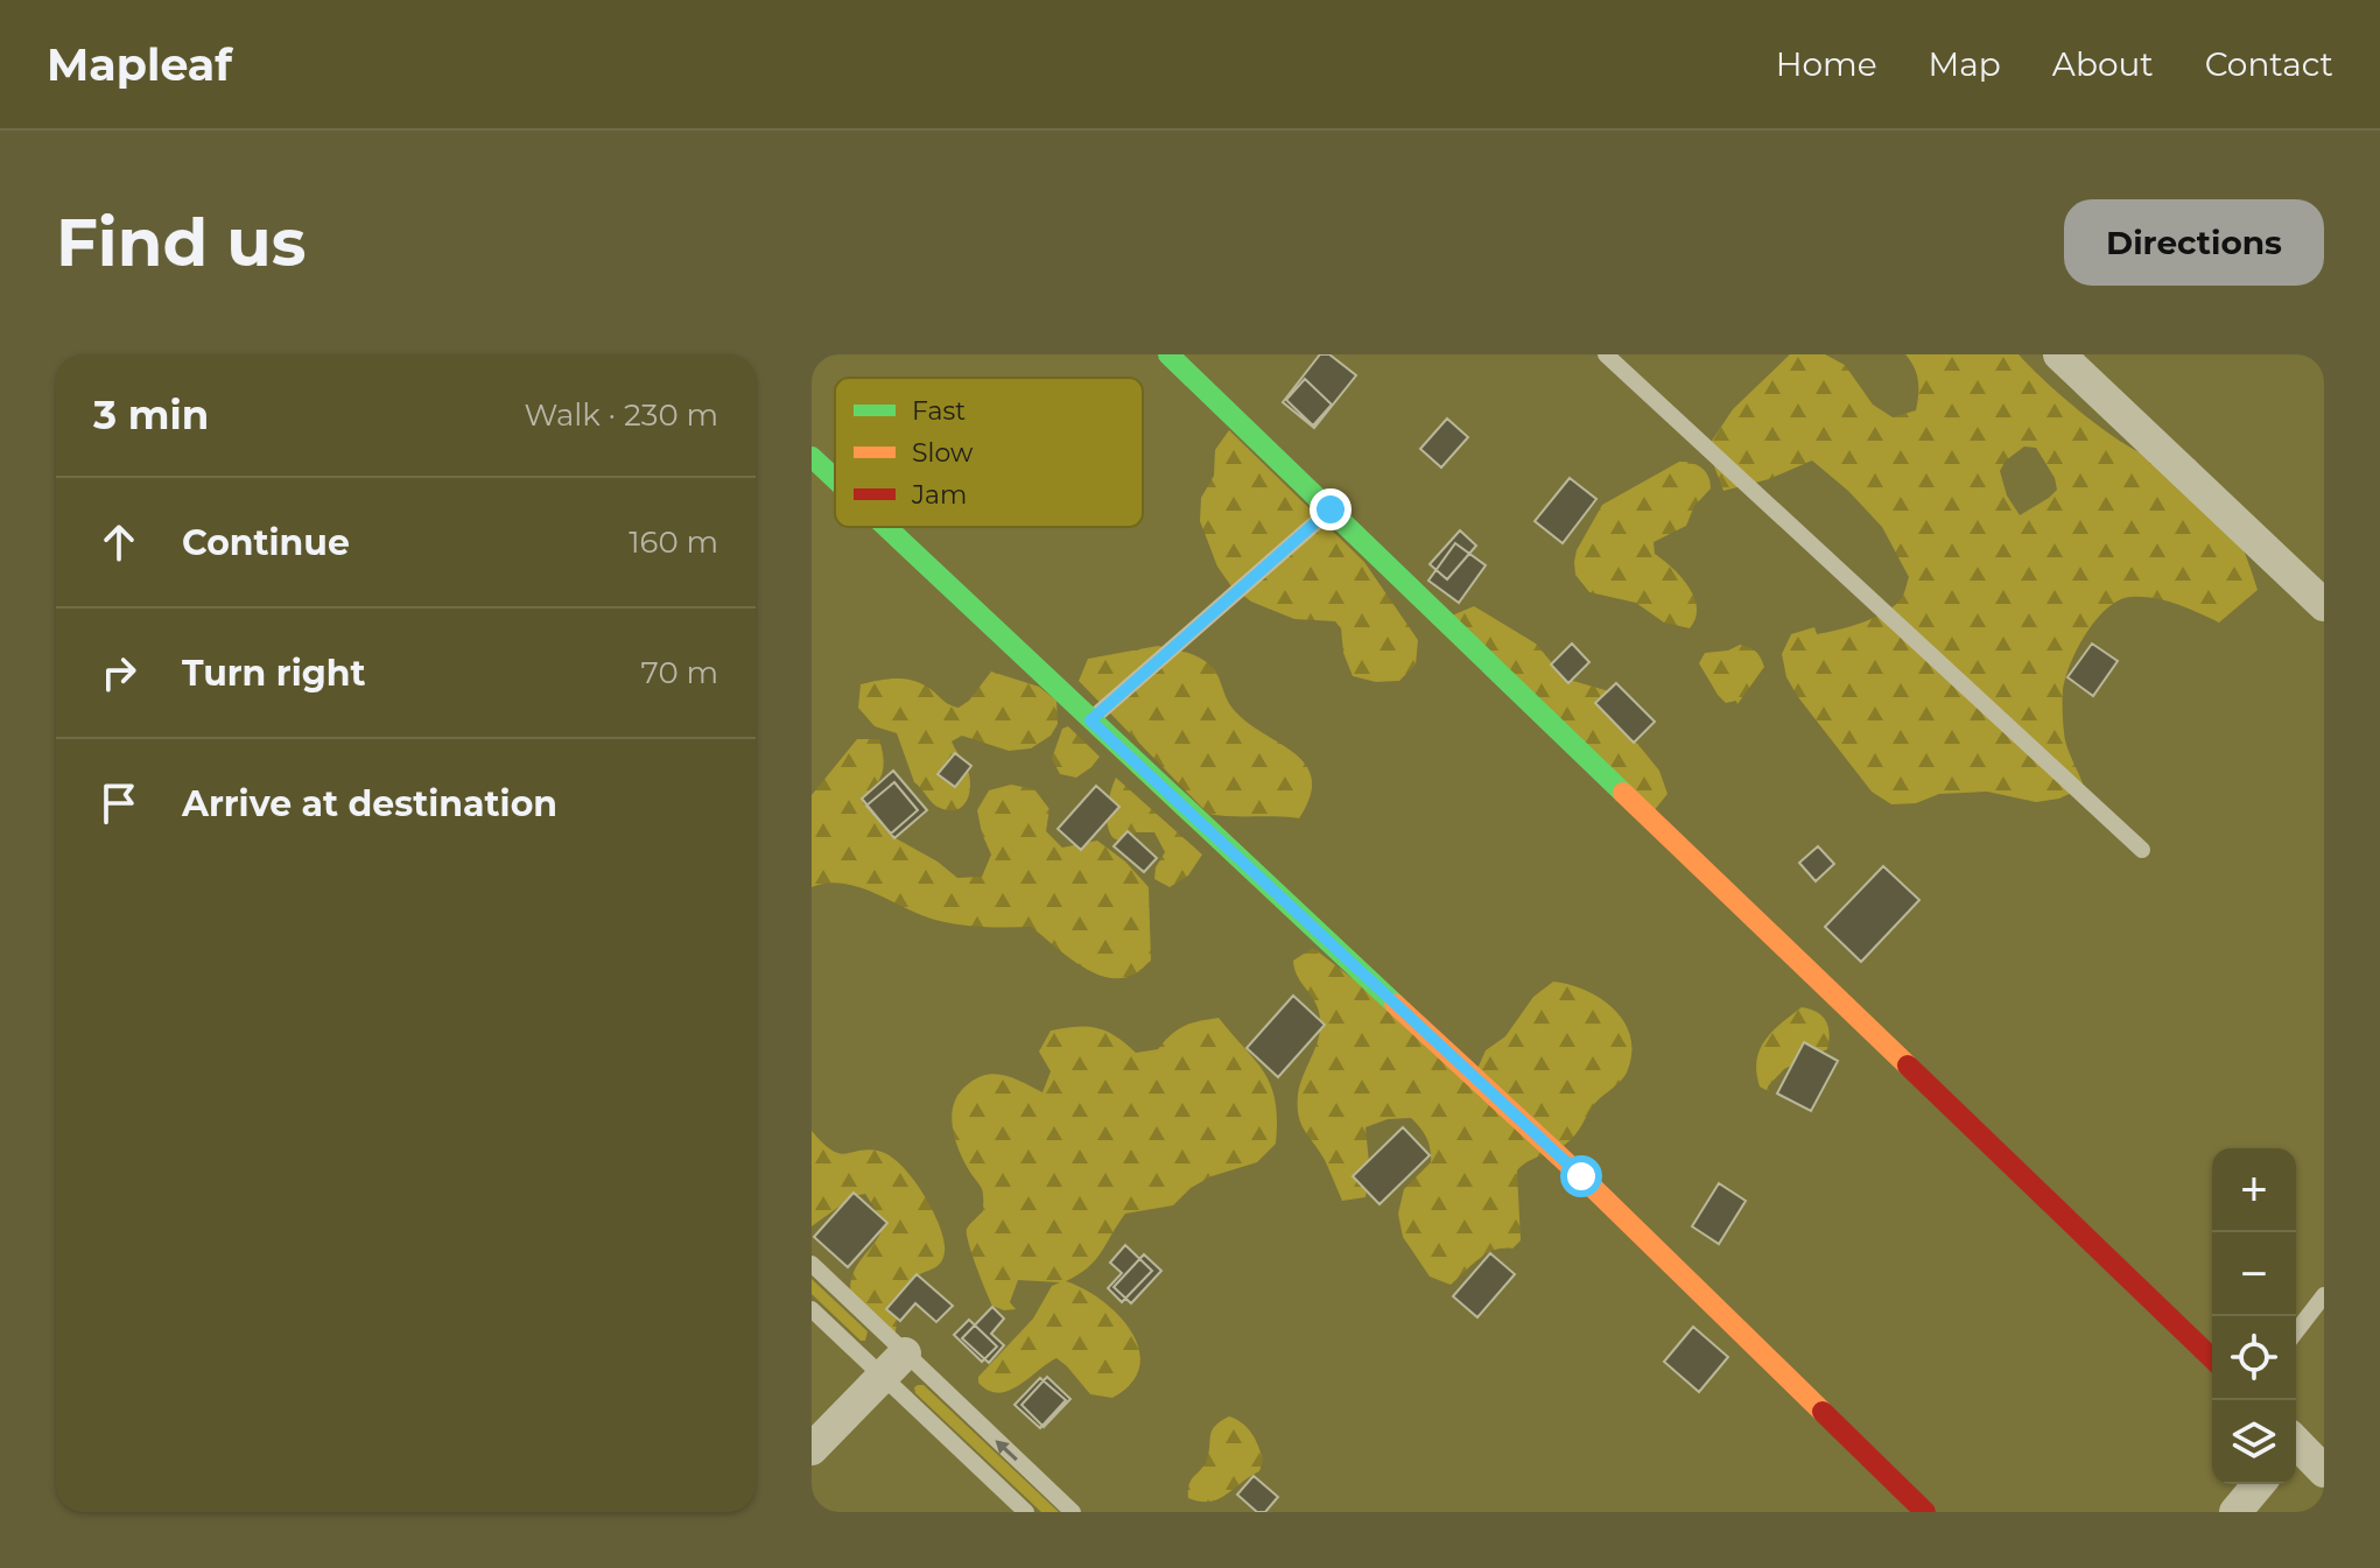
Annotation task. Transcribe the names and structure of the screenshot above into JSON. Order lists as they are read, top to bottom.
{
  "legend": ["Fast", "Slow", "Jam"],
  "page": {
    "header": "Mapleaf",
    "nav": [
      "Home",
      "Map",
      "About",
      "Contact"
    ],
    "buttons": "Directions",
    "title": "Find us",
    "heading": ["3 min", "Walk · 230 m"],
    "list": [
      ["Continue", "160 m"],
      ["Turn right", "70 m"],
      "Arrive at destination"
    ],
    "map_buttons": ["+", "−"]
  }
}
